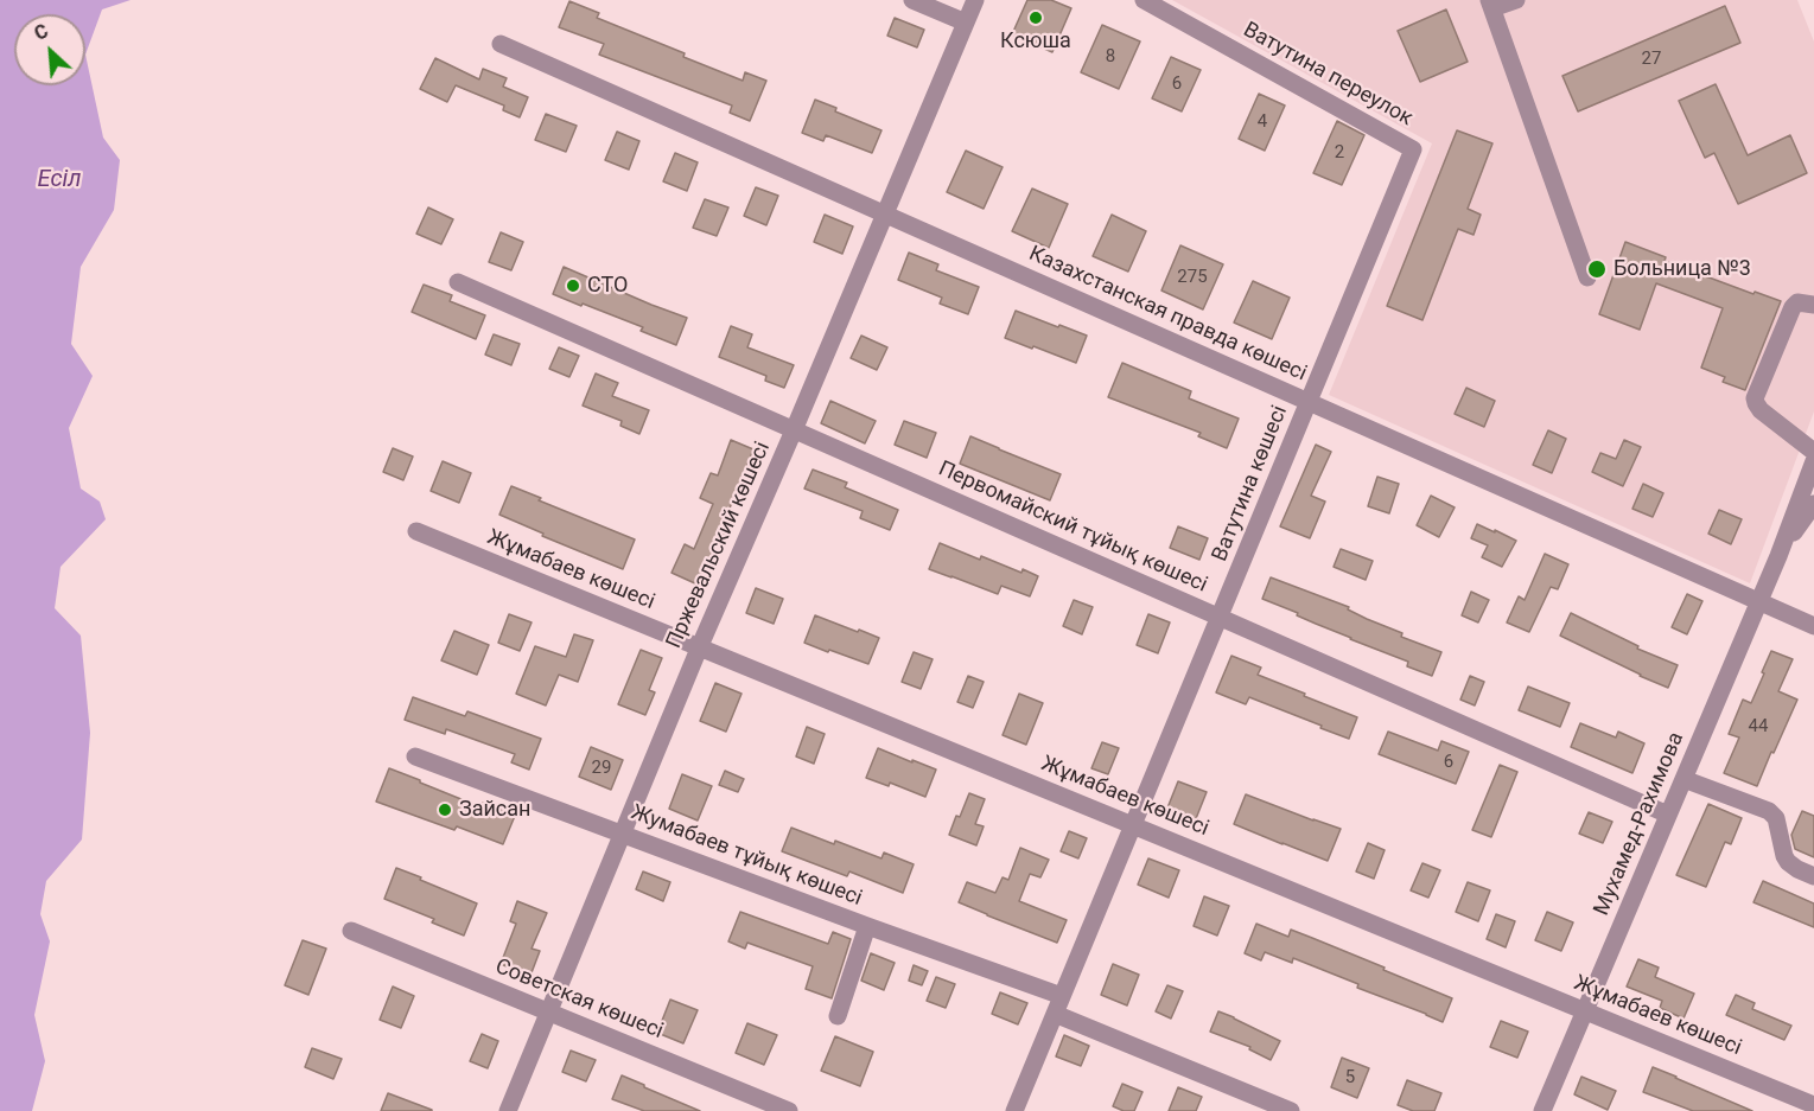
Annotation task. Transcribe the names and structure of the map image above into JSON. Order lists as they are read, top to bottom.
{
  "streets": {
    "street": [
      "Ватутина переулок",
      "Казахстанская правда көшесі",
      "Ватутина көшесі",
      "Первомайский тұйық көшесі",
      "Пржевальский көшесі",
      "Жұмабаев көшесі",
      "Мухамед-Рахимова",
      "Жумабаев тұйық көшесі",
      "Советская көшесі"
    ]
  },
  "crossings": [
    ["Ватутина переулок", "Ватутина көшесі"],
    ["Казахстанская правда көшесі", "Ватутина көшесі"],
    ["Казахстанская правда көшесі", "Пржевальский көшесі"],
    ["Казахстанская правда көшесі", "Мухамед-Рахимова"],
    ["Ватутина көшесі", "Первомайский тұйық көшесі"],
    ["Ватутина көшесі", "Жұмабаев көшесі"],
    ["Ватутина көшесі", "Жумабаев тұйық көшесі"],
    ["Первомайский тұйық көшесі", "Пржевальский көшесі"],
    ["Первомайский тұйық көшесі", "Мухамед-Рахимова"],
    ["Пржевальский көшесі", "Жұмабаев көшесі"],
    ["Пржевальский көшесі", "Жумабаев тұйық көшесі"],
    ["Пржевальский көшесі", "Советская көшесі"],
    ["Жұмабаев көшесі", "Мухамед-Рахимова"]
  ],
  "water": ["Есіл"],
  "places": [
    "Ксюша",
    "Больница №3",
    "СТО",
    "Зайсан"
  ],
  "house_numbers": [
    "8",
    "27",
    "6",
    "4",
    "2",
    "275",
    "44",
    "6",
    "29",
    "5"
  ],
  "north": "top left"
}
